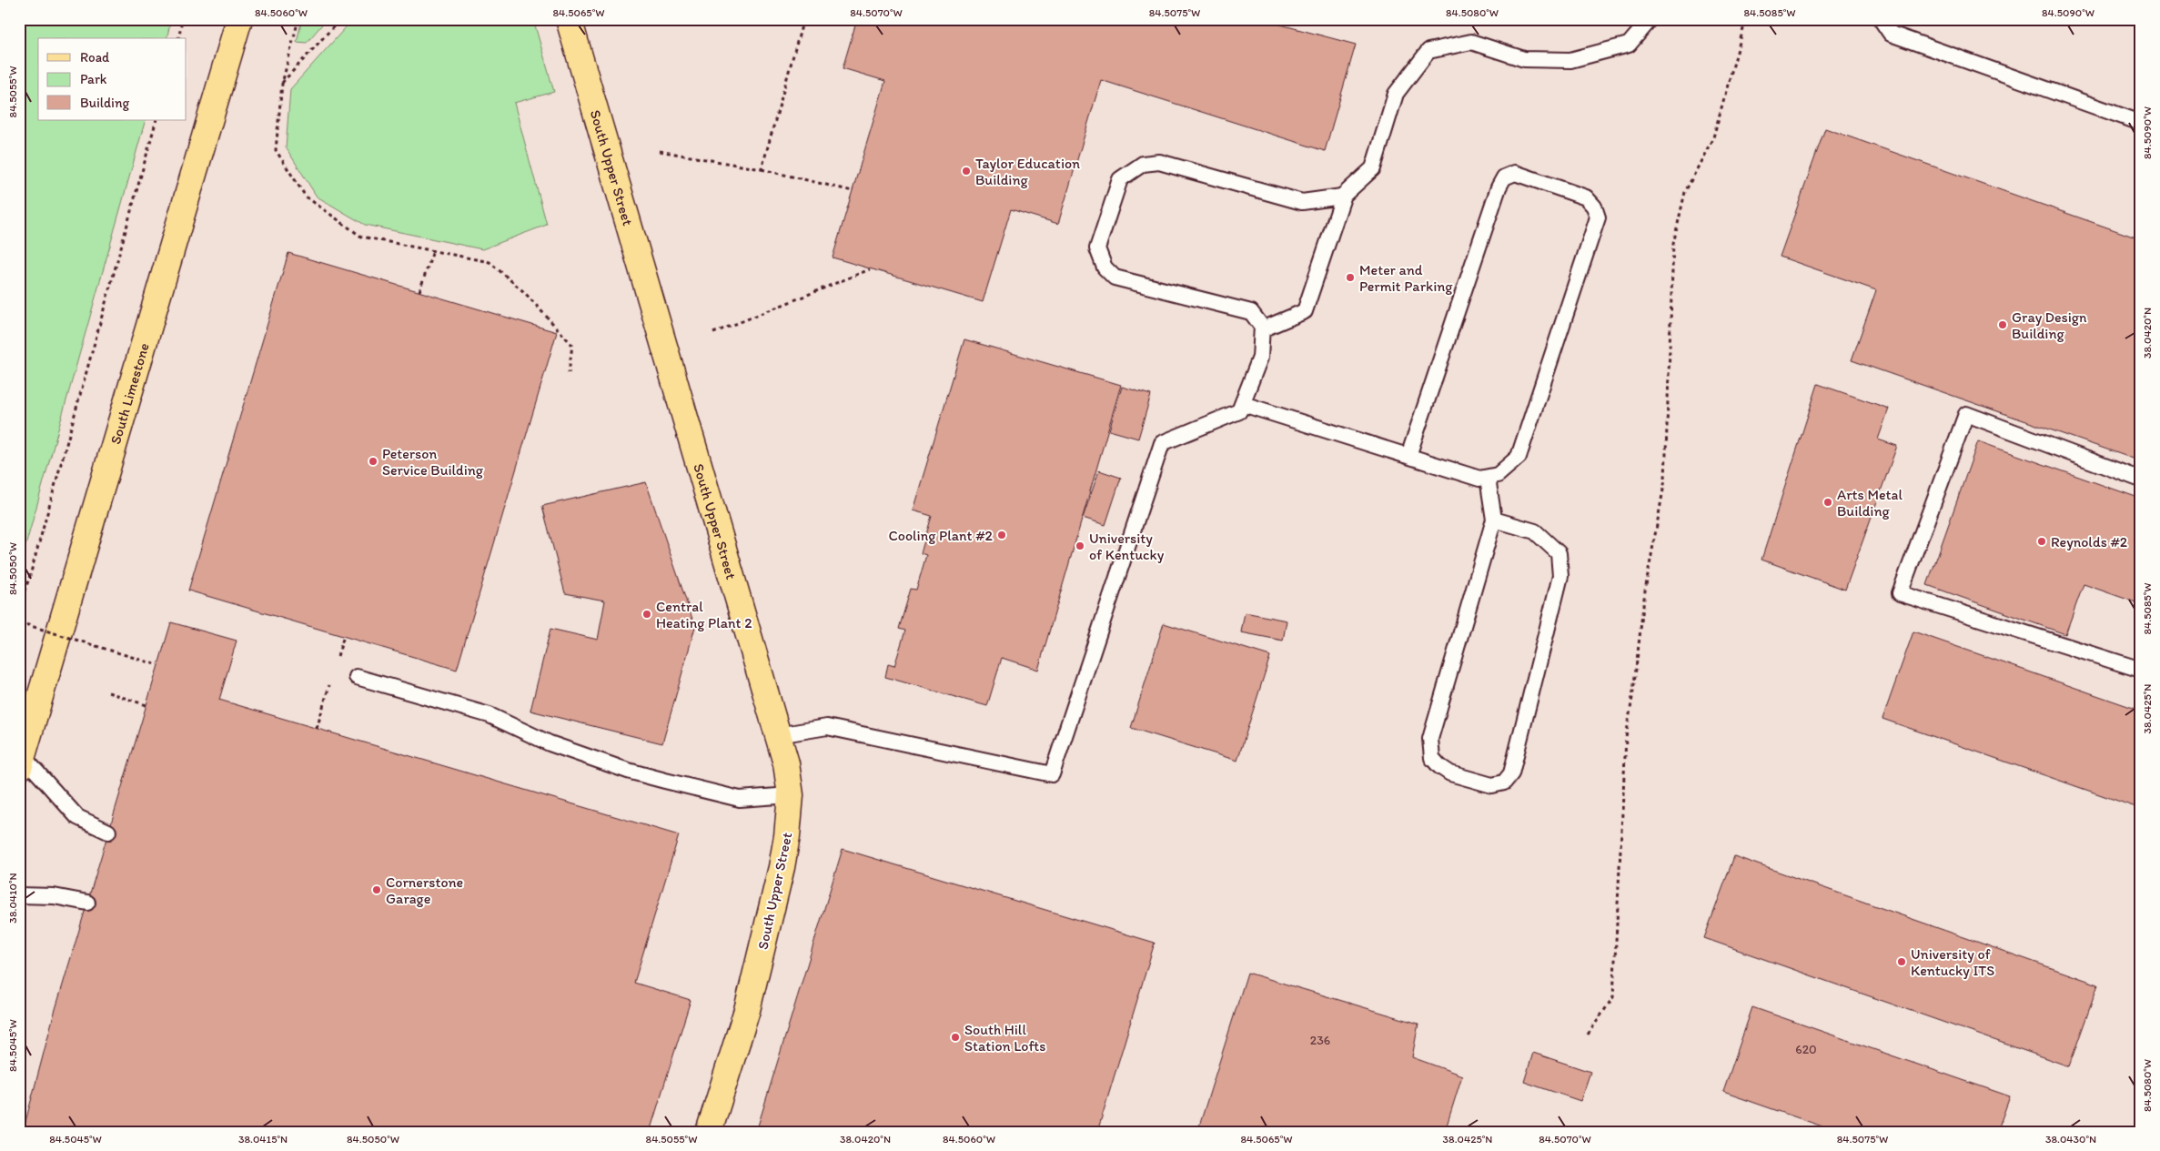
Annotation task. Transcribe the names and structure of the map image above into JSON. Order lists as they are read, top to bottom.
{
  "streets": {
    "main road": ["South Upper Street", "South Limestone"]
  },
  "places": [
    "Taylor Education Building",
    "Meter and Permit Parking",
    "Gray Design Building",
    "Peterson Service Building",
    "Arts Metal Building",
    "Cooling Plant #2",
    "Reynolds #2",
    "University of Kentucky",
    "Central Heating Plant 2",
    "Cornerstone Garage",
    "University of Kentucky ITS",
    "South Hill Station Lofts"
  ],
  "house_numbers": ["236", "620"],
  "legend": ["Road", "Park", "Building"],
  "coordinates": [
    "84.5060°W",
    "84.5065°W",
    "84.5070°W",
    "84.5075°W",
    "84.5080°W",
    "84.5085°W",
    "84.5090°W",
    "84.5055°W",
    "38.0420°N",
    "84.5050°W",
    "38.0425°N",
    "38.0410°N",
    "84.5045°W",
    "38.0415°N",
    "38.0430°N"
  ]
}
